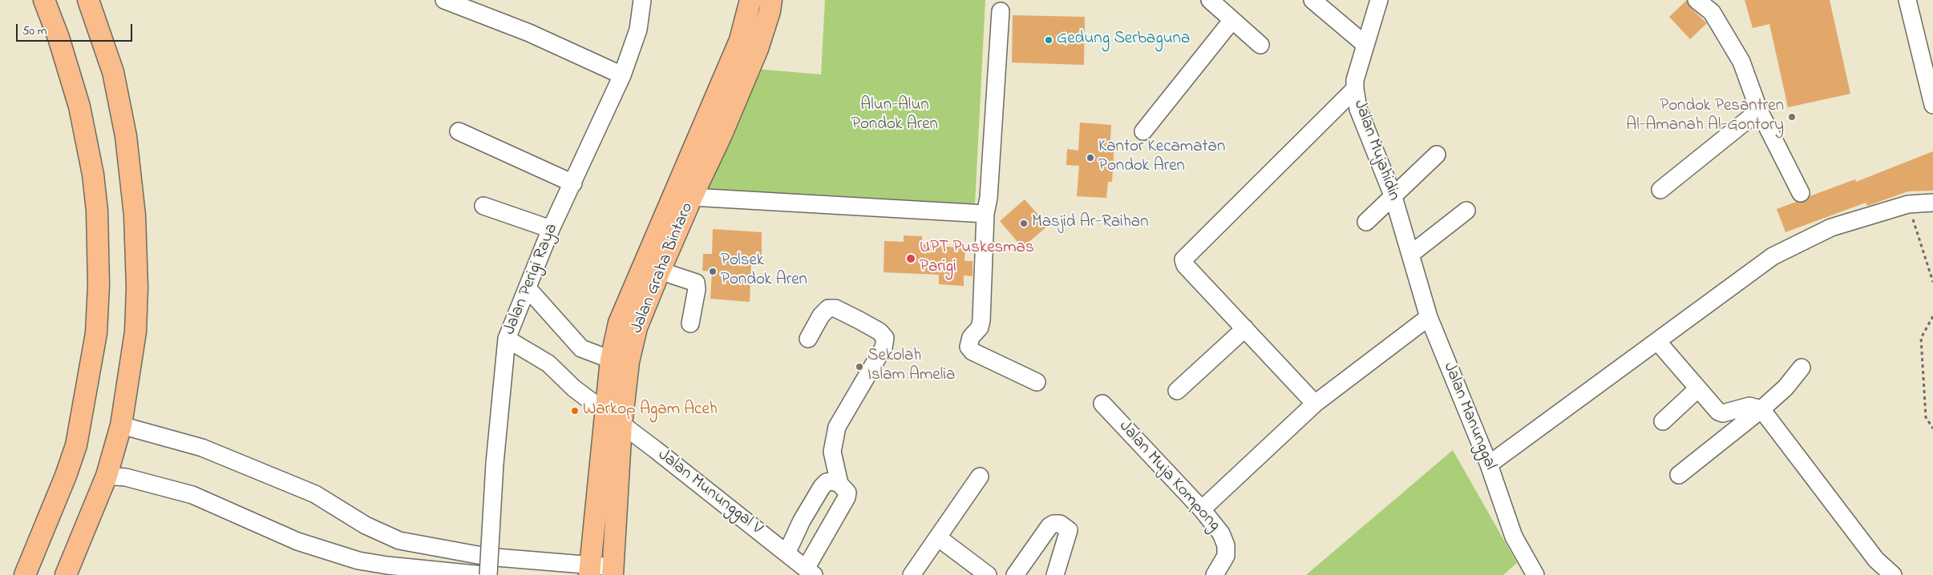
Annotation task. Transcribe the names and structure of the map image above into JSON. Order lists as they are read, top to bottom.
{
  "streets": {
    "main road": ["Jalan Graha Bintaro"],
    "street": [
      "Jalan Mujahidin",
      "Jalan Perigi Raya",
      "Jalan Manunggal",
      "Jalan Muja Kompong",
      "Jalan Mununggal V"
    ]
  },
  "crossings": [
    ["Jalan Mujahidin", "Jalan Manunggal"],
    ["Jalan Graha Bintaro", "Jalan Mununggal V"],
    ["Jalan Perigi Raya", "Jalan Mununggal V"]
  ],
  "parks": ["Alun-Alun Pondok Aren"],
  "places": [
    "Gedung Serbaguna",
    "Pondok Pesantren Al-Amanah Al-Gontory",
    "Kantor Kecamatan Pondok Aren",
    "Masjid Ar-Raihan",
    "UPT Puskesmas Parigi",
    "Polsek Pondok Aren",
    "Sekolah Islam Amelia",
    "Warkop Agam Aceh"
  ],
  "scale_bar": "50 m"
}
